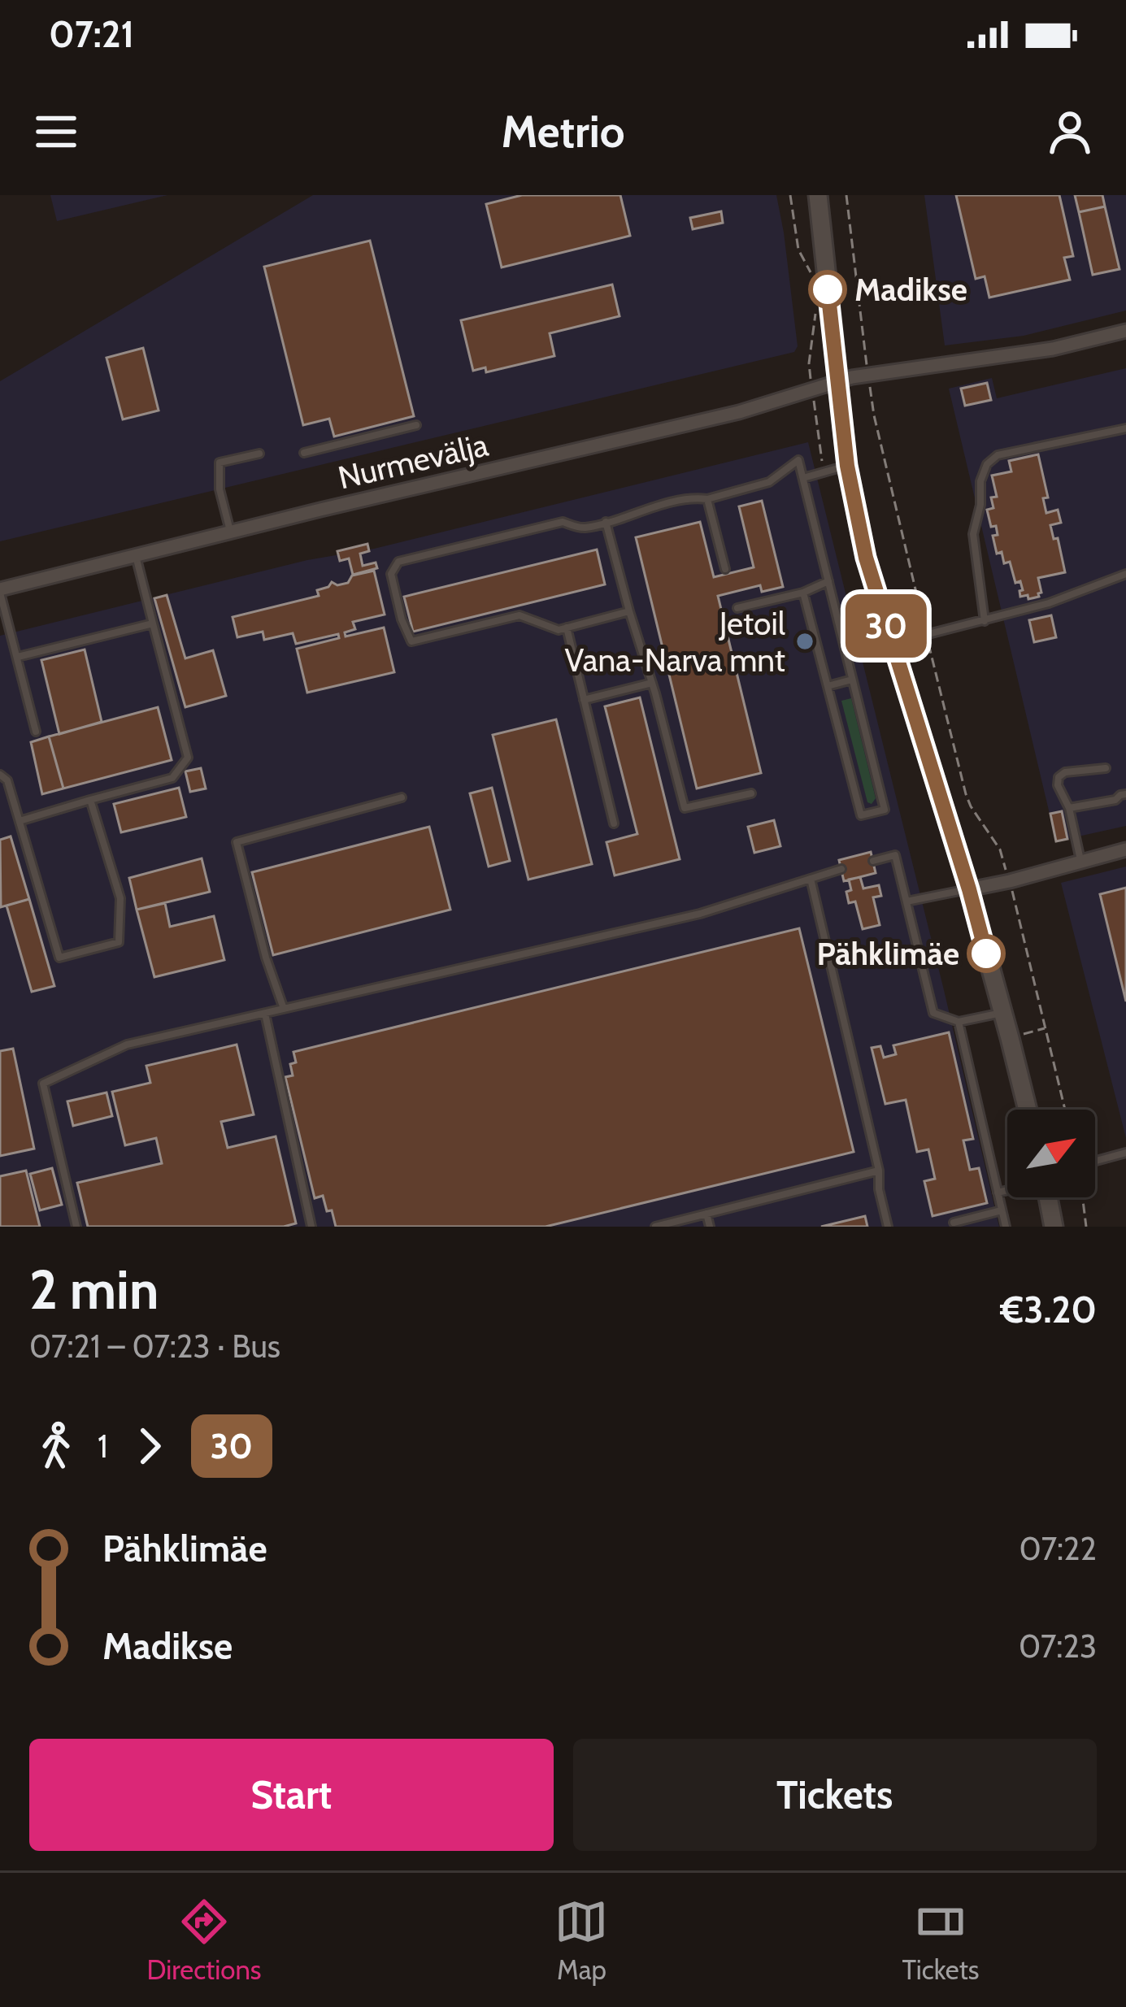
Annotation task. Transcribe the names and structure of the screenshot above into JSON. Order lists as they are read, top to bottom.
{
  "streets": {
    "street": ["Nurmevälja"]
  },
  "places": ["Madikse", "Jetoil Vana-Narva mnt", "Pähklimäe"],
  "lines": ["bus line 30"],
  "north": "top right",
  "page": {
    "status": "07:21",
    "header": "Metrio",
    "on_map": "30",
    "heading": ["2 min", "07:21 – 07:23 · Bus", "€3.20"],
    "legs": ["1", "30"],
    "list": [
      {
        "name": "Pähklimäe",
        "value": "07:22"
      },
      {
        "name": "Madikse",
        "value": "07:23"
      }
    ],
    "buttons": ["Start", "Tickets"],
    "tabs": ["Directions", "Map", "Tickets"]
  }
}
